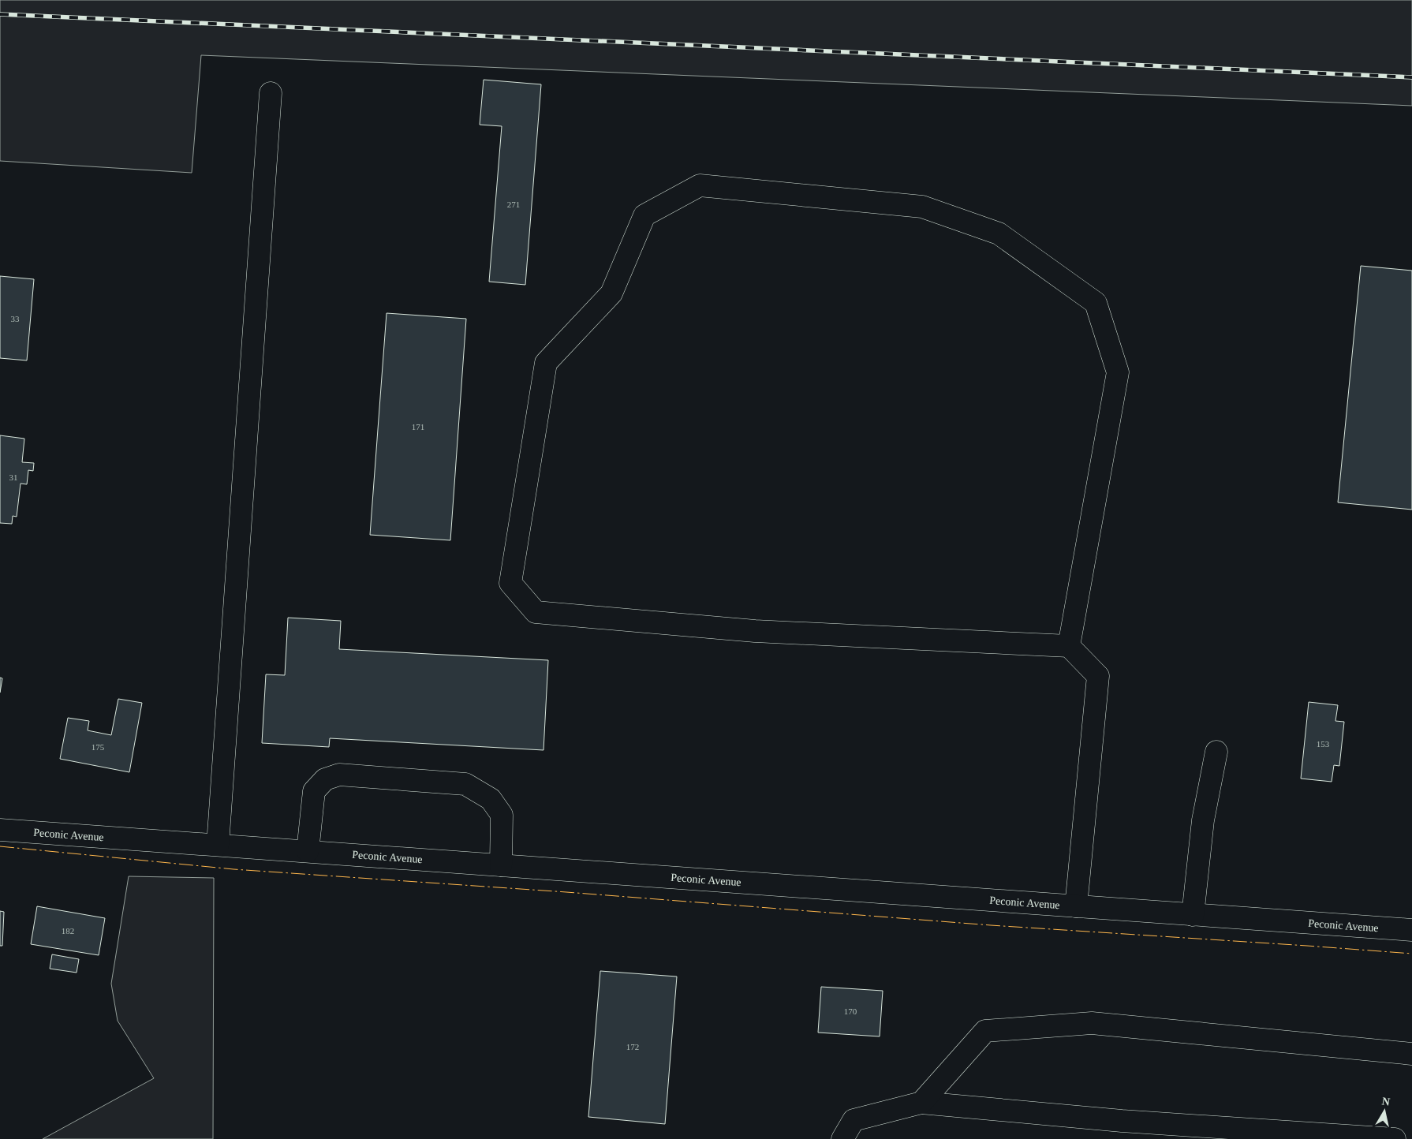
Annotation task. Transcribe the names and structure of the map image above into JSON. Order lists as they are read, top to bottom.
{
  "streets": {
    "street": ["Peconic Avenue"]
  },
  "house_numbers": [
    "271",
    "33",
    "171",
    "31",
    "153",
    "175",
    "182",
    "170",
    "172"
  ],
  "north": "top"
}
